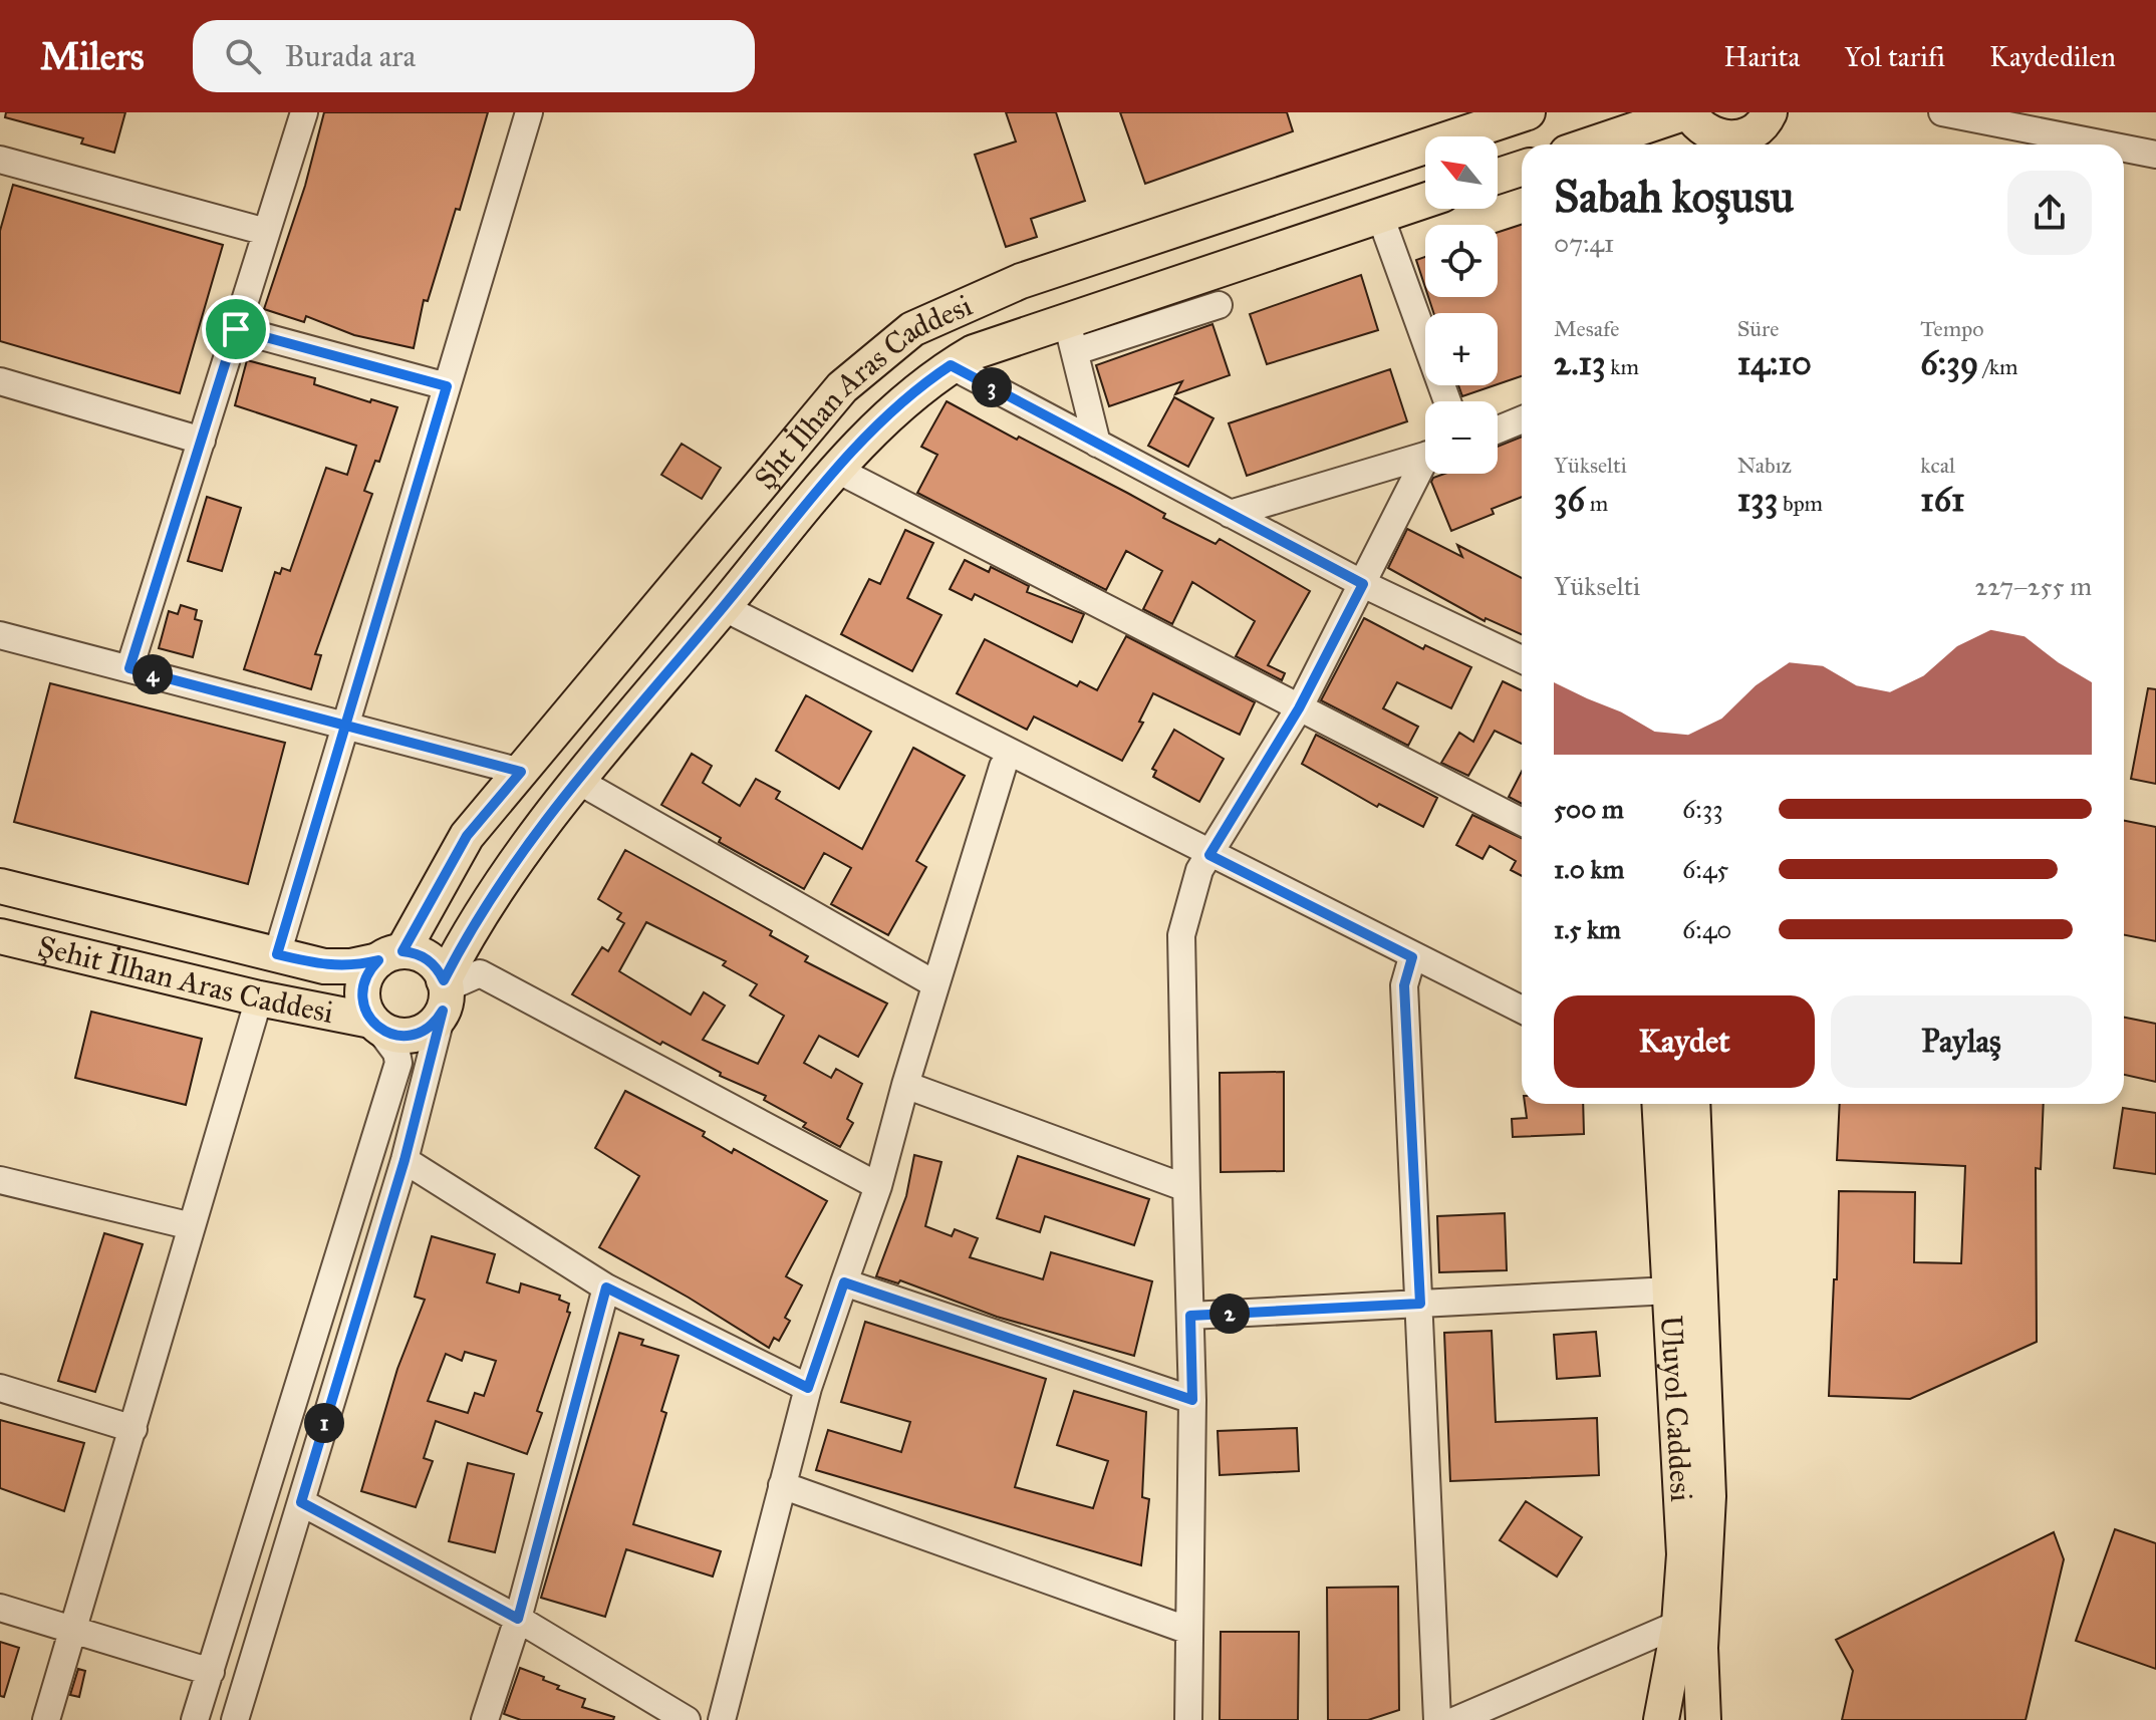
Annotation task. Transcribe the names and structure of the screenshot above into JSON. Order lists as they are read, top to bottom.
{
  "streets": {
    "main road": ["Şht İlhan Aras Caddesi", "Şehit İlhan Aras Caddesi", "Uluyol Caddesi"]
  },
  "crossings": [
    ["Şht İlhan Aras Caddesi", "Şehit İlhan Aras Caddesi"]
  ],
  "north": "top left",
  "page": {
    "header": "Milers",
    "search": "Burada ara",
    "nav": ["Harita", "Yol tarifi", "Kaydedilen"],
    "map_buttons": ["+", "−"],
    "heading": ["Sabah koşusu", "07:41"],
    "stats": [
      ["Mesafe", "2.13 km"],
      ["Süre", "14:10"],
      ["Tempo", "6:39 /km"],
      ["Yükselti", "36 m"],
      ["Nabız", "133 bpm"],
      ["kcal", "161"]
    ],
    "pins": [
      "3",
      "4",
      "2",
      "1"
    ],
    "chart": ["Yükselti", "227–255 m"],
    "list": [
      {
        "name": "500 m",
        "note": "6:33"
      },
      {
        "name": "1.0 km",
        "note": "6:45"
      },
      {
        "name": "1.5 km",
        "note": "6:40"
      }
    ],
    "buttons": ["Kaydet", "Paylaş"]
  }
}
